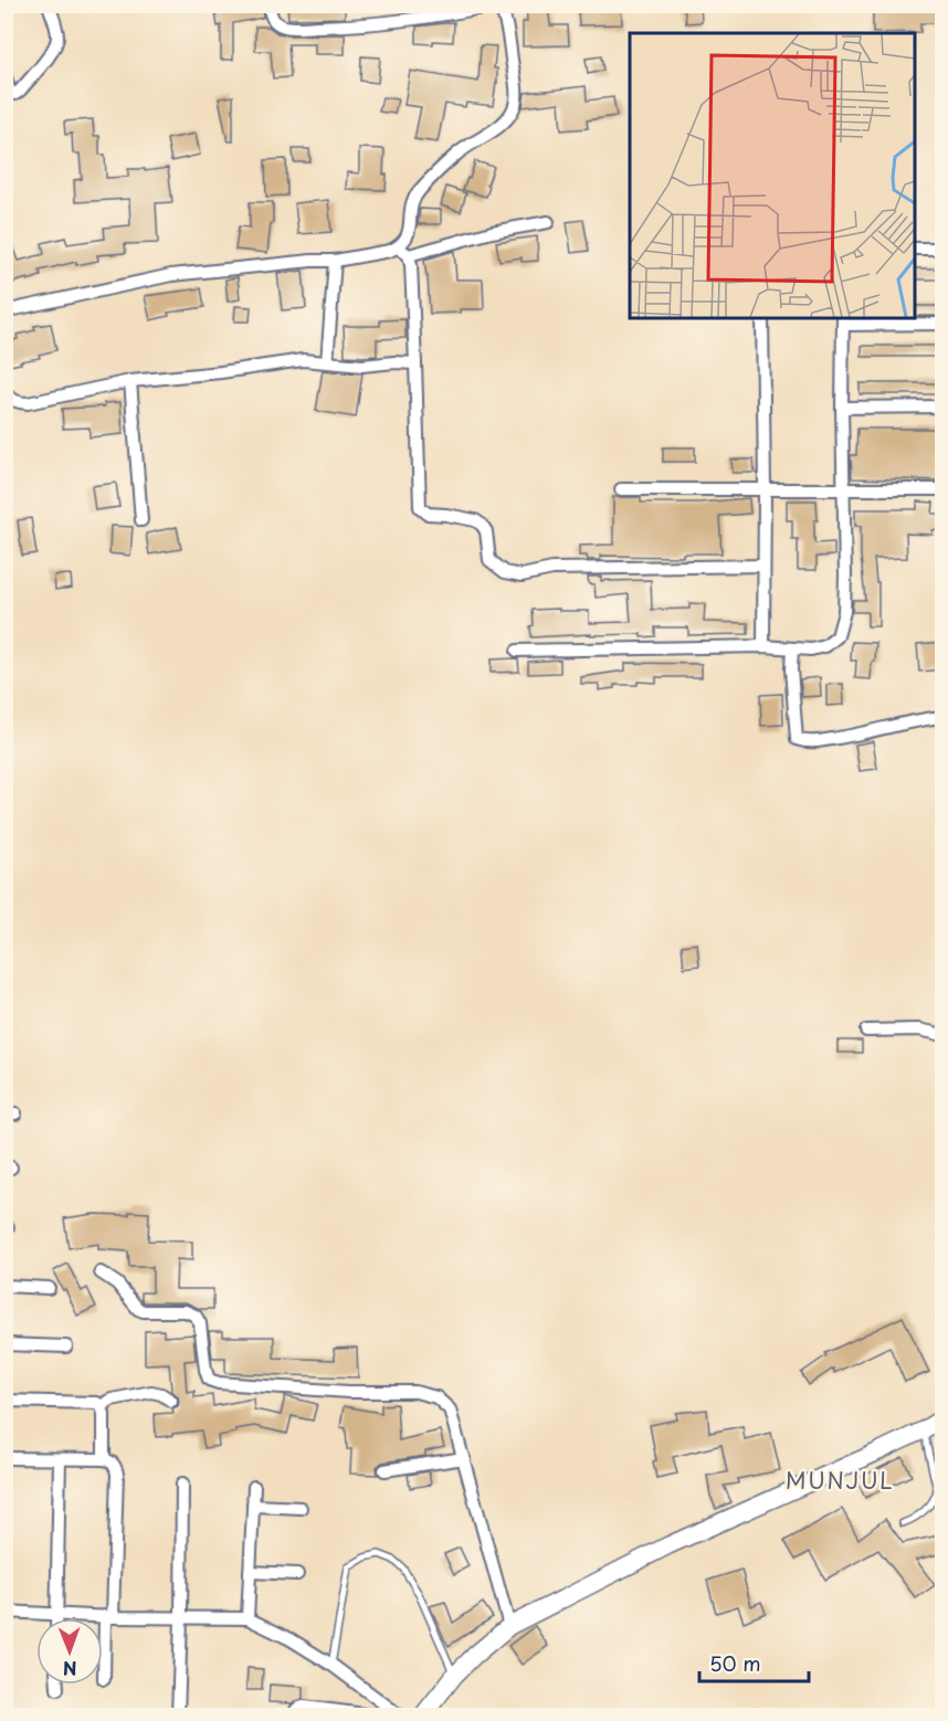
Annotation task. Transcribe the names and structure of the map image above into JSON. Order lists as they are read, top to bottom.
{
  "districts": ["MUNJUL"],
  "scale_bar": "50 m",
  "north": "bottom"
}
